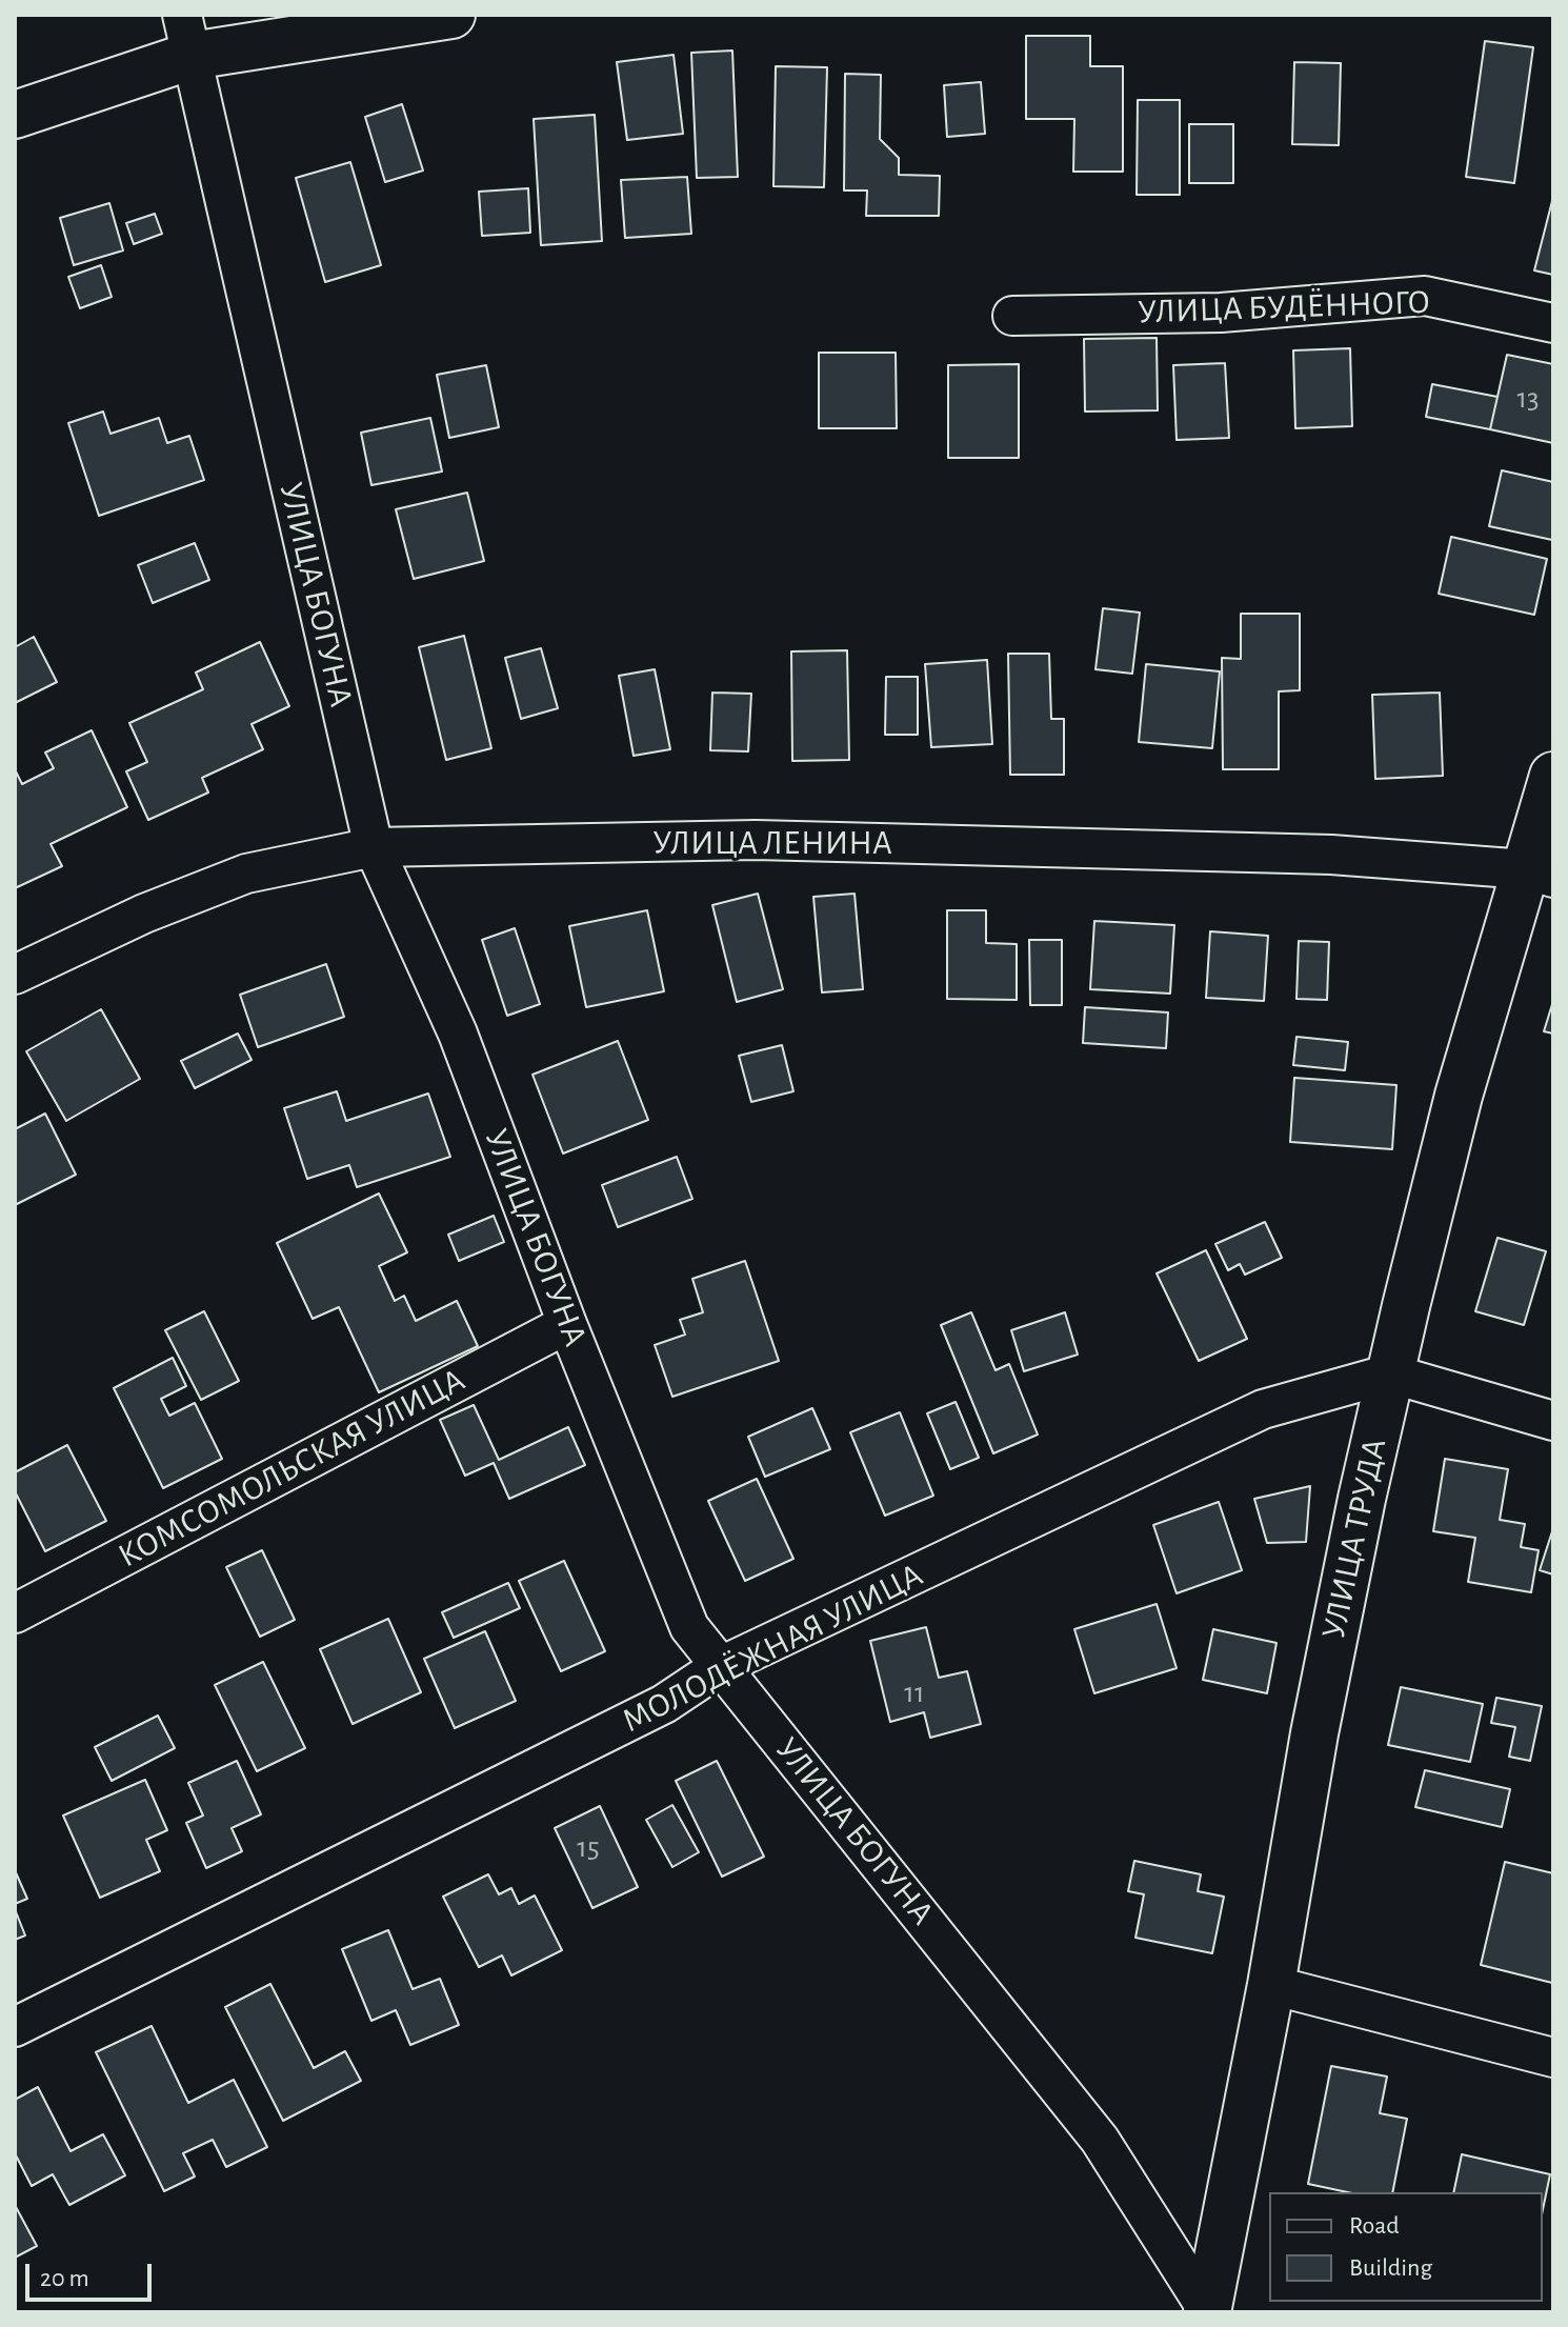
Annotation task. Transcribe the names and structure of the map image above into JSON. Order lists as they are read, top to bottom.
{
  "streets": {
    "street": [
      "УЛИЦА БУДЁННОГО",
      "УЛИЦА БОГУНА",
      "УЛИЦА ЛЕНИНА",
      "КОМСОМОЛЬСКАЯ УЛИЦА",
      "УЛИЦА ТРУДА",
      "МОЛОДЁЖНАЯ УЛИЦА"
    ]
  },
  "crossings": [
    ["УЛИЦА БОГУНА", "УЛИЦА ЛЕНИНА"],
    ["УЛИЦА БОГУНА", "КОМСОМОЛЬСКАЯ УЛИЦА"],
    ["УЛИЦА БОГУНА", "УЛИЦА ТРУДА"],
    ["УЛИЦА БОГУНА", "МОЛОДЁЖНАЯ УЛИЦА"],
    ["УЛИЦА ЛЕНИНА", "УЛИЦА ТРУДА"],
    ["УЛИЦА ТРУДА", "МОЛОДЁЖНАЯ УЛИЦА"]
  ],
  "house_numbers": ["13", "11", "15"],
  "legend": ["Road", "Building"],
  "scale_bar": "20 m"
}
